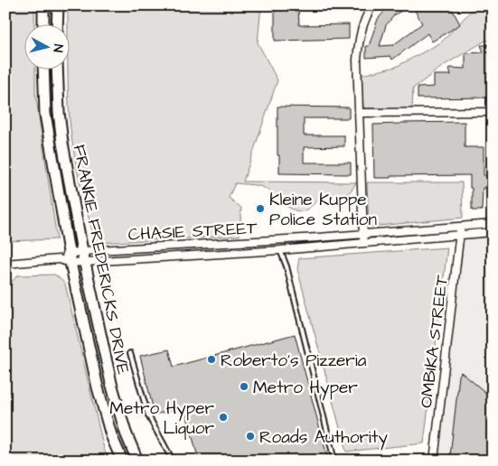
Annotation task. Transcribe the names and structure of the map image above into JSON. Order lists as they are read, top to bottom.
{
  "streets": {
    "main road": ["FRANKIE FREDERICKS DRIVE"],
    "street": ["CHASIE STREET", "OMBIKA STREET"]
  },
  "crossings": [
    ["CHASIE STREET", "FRANKIE FREDERICKS DRIVE"],
    ["CHASIE STREET", "OMBIKA STREET"]
  ],
  "places": [
    "Kleine Kuppe Police Station",
    "Roberto's Pizzeria",
    "Metro Hyper",
    "Metro Hyper Liquor",
    "Roads Authority"
  ],
  "north": "right"
}
